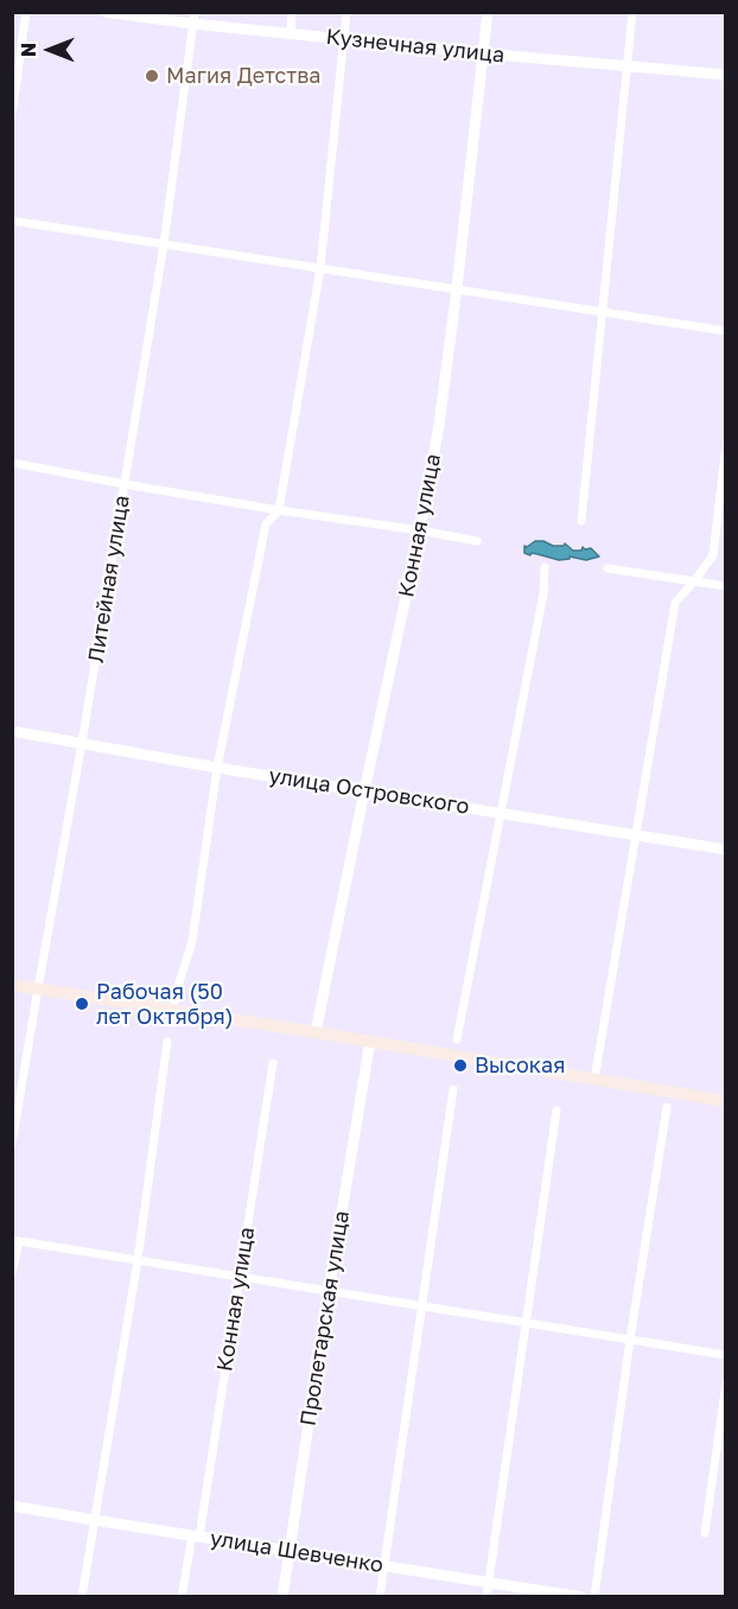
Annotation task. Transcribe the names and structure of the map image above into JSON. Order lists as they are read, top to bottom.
{
  "streets": {
    "street": [
      "Кузнечная улица",
      "Конная улица",
      "Литейная улица",
      "улица Островского",
      "Пролетарская улица",
      "улица Шевченко"
    ]
  },
  "crossings": [
    ["Кузнечная улица", "Конная улица"],
    ["Кузнечная улица", "Литейная улица"],
    ["Конная улица", "улица Островского"],
    ["Конная улица", "улица Шевченко"],
    ["Литейная улица", "улица Островского"],
    ["Пролетарская улица", "улица Шевченко"]
  ],
  "places": ["Магия Детства", "Рабочая (50 лет Октября)", "Высокая"],
  "north": "left"
}
